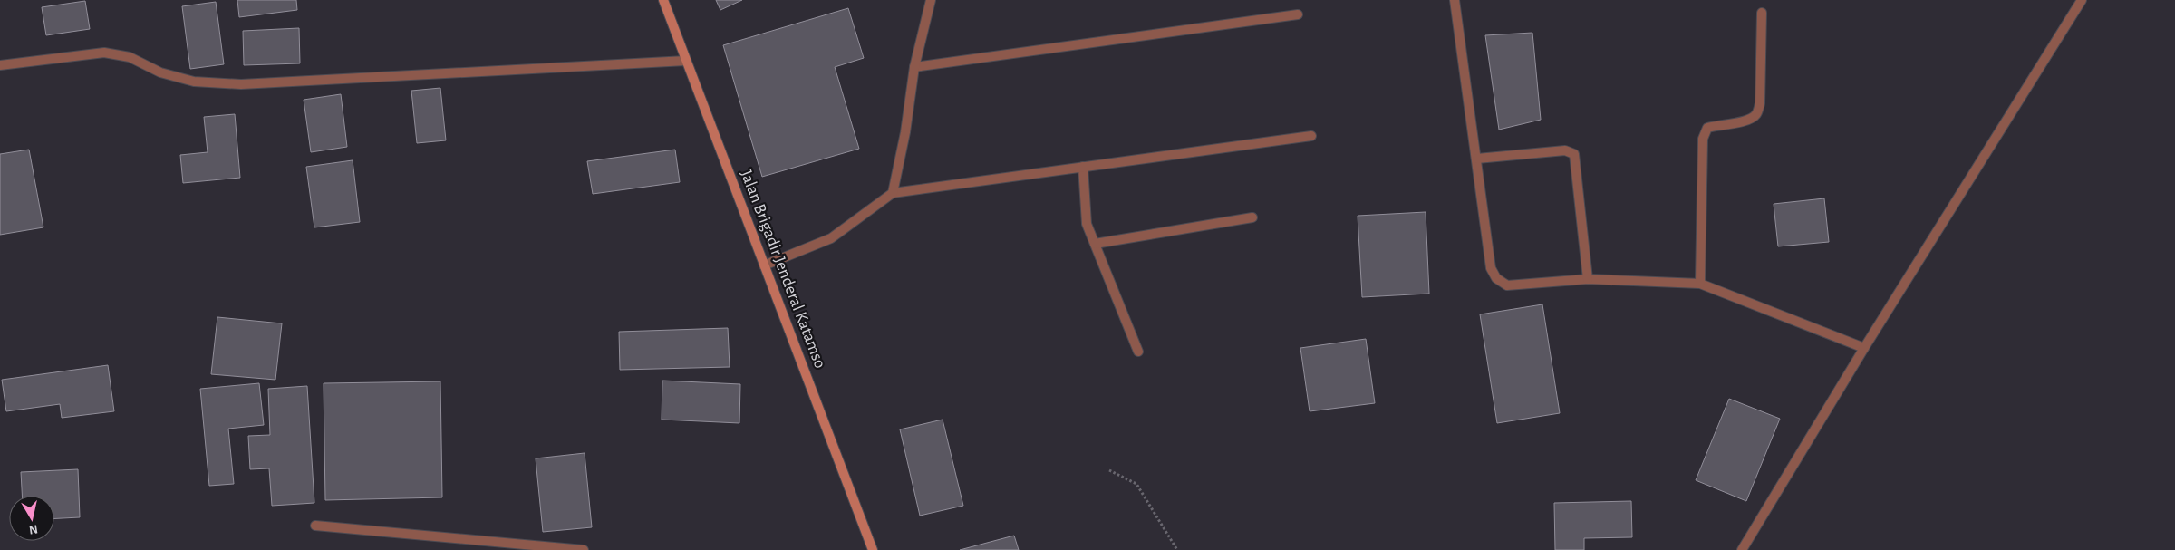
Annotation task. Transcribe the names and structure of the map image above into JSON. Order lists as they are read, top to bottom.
{
  "streets": {
    "main road": ["Jalan Brigadir Jenderal Katamso"]
  },
  "north": "bottom"
}
